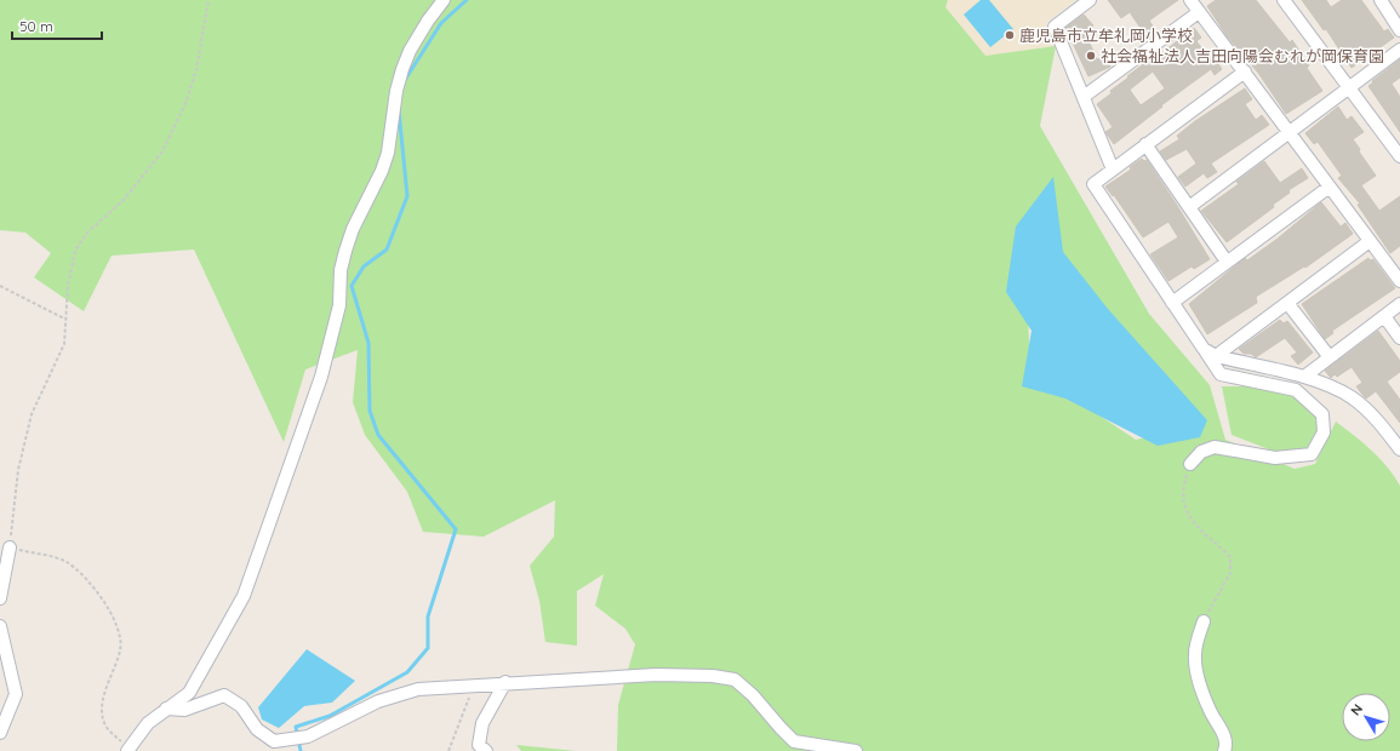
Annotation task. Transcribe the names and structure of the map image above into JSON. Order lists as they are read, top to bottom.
{
  "places": ["鹿児島市立牟礼岡小学校", "社会福祉法人吉田向陽会むれが岡保育園"],
  "scale_bar": "50 m",
  "north": "top left"
}
